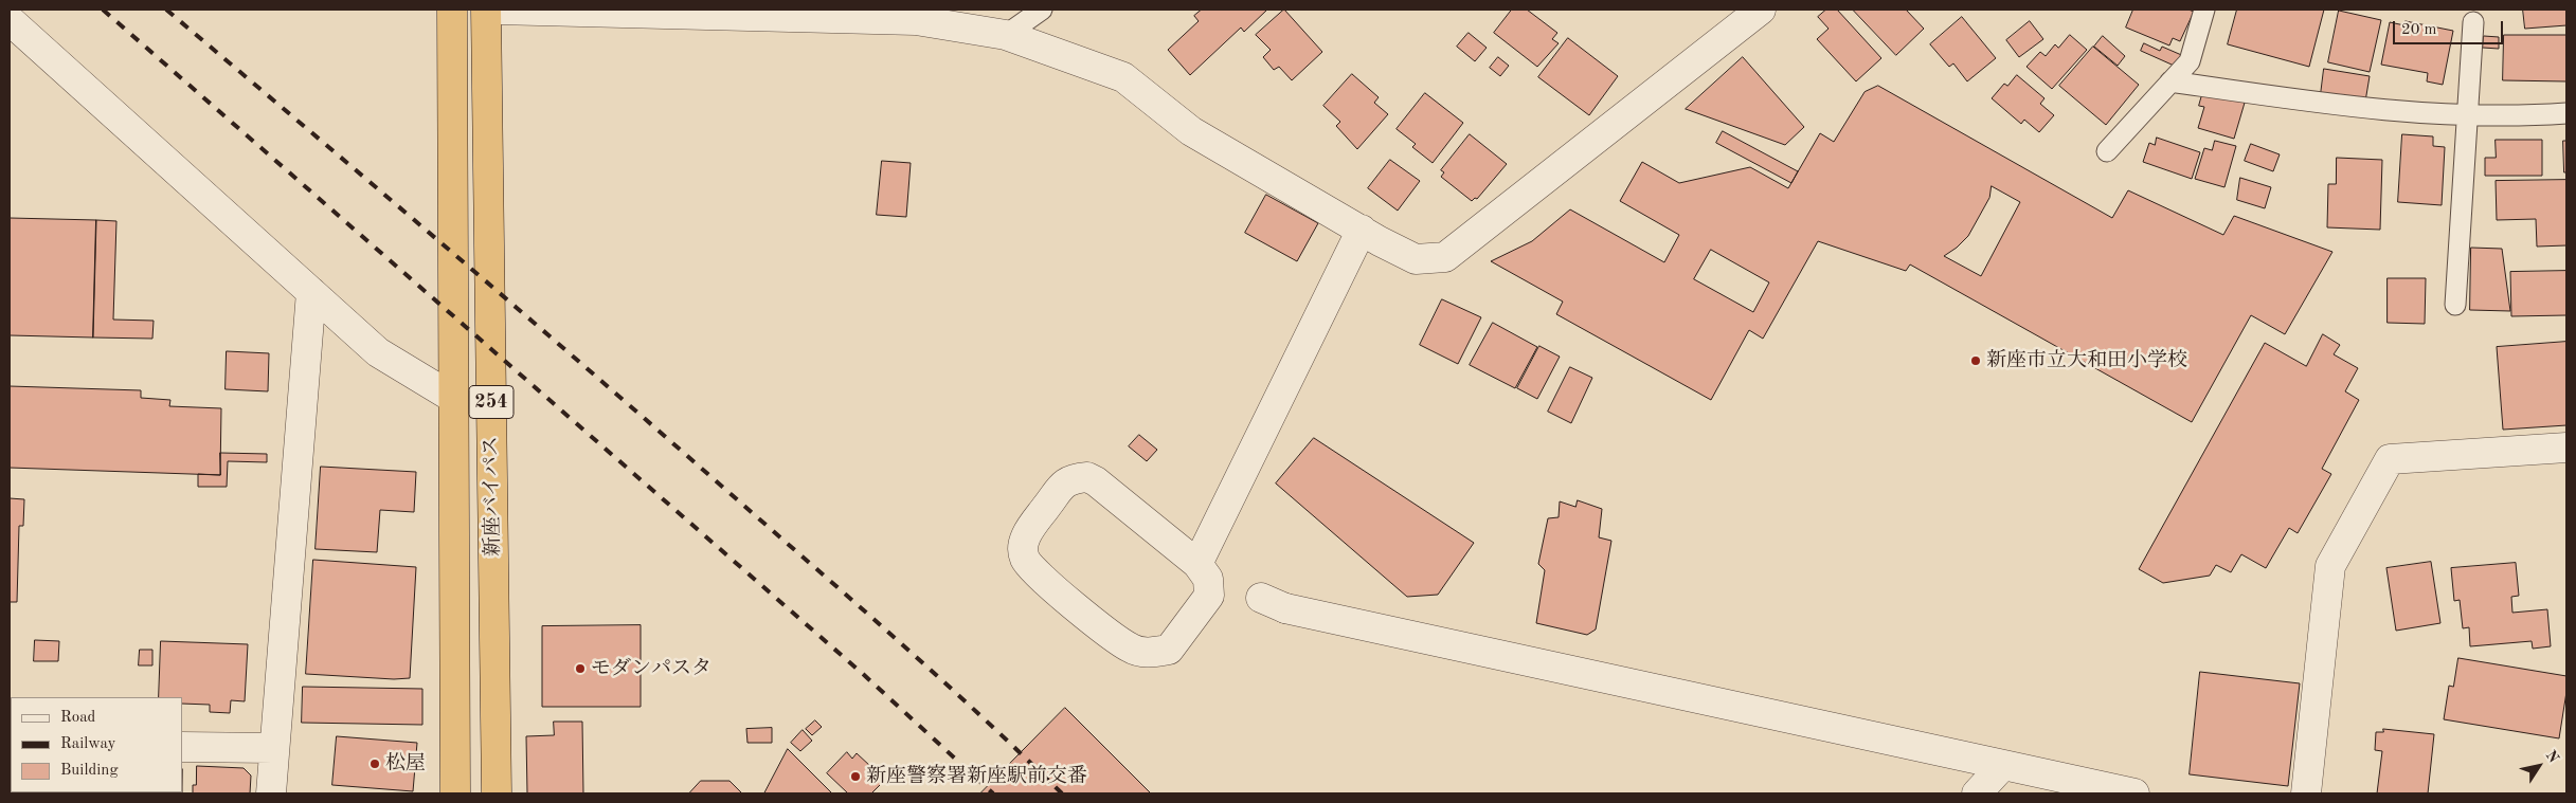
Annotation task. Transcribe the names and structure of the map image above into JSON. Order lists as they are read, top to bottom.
{
  "streets": {
    "highway": ["254", "新座バイパス"]
  },
  "places": [
    "新座市立大和田小学校",
    "モダンパスタ",
    "松屋",
    "新座警察署新座駅前交番"
  ],
  "legend": ["Road", "Railway", "Building"],
  "scale_bar": "20 m",
  "north": "top right"
}
